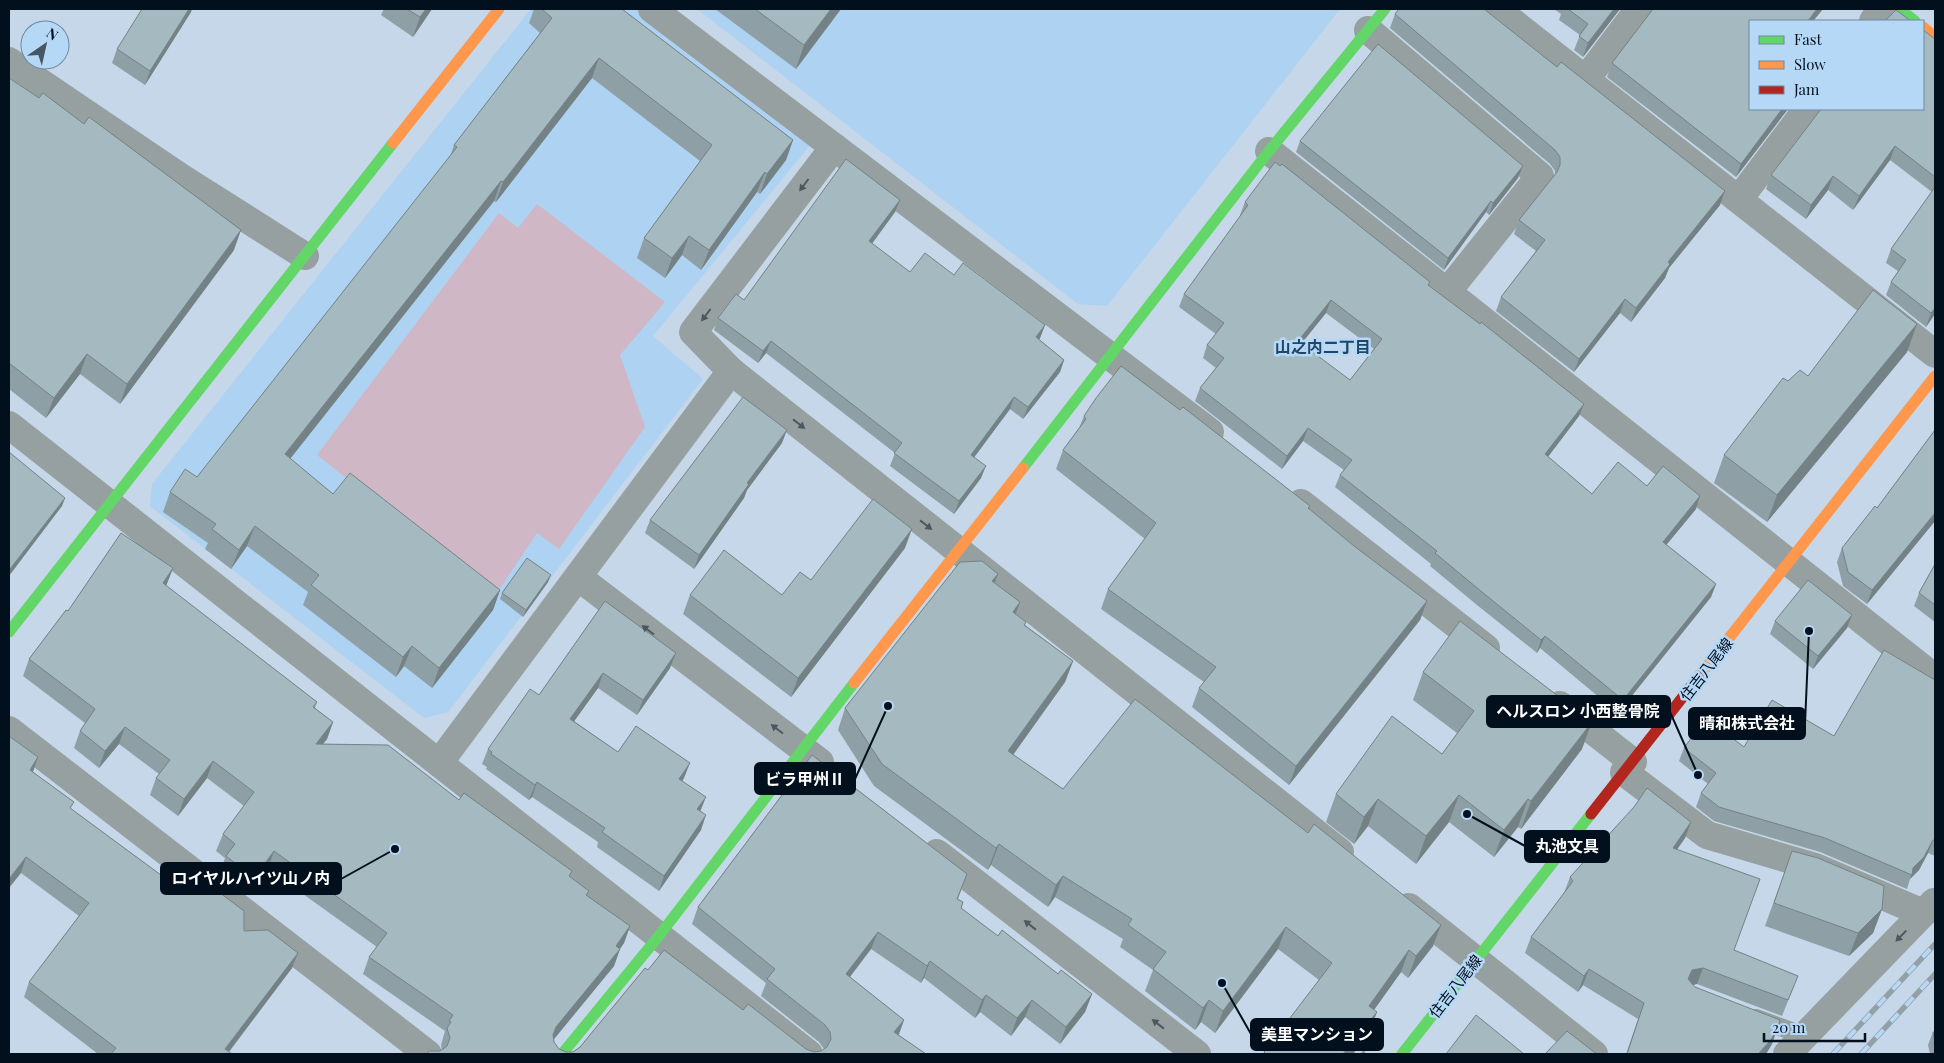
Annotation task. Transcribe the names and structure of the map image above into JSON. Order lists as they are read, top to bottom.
{
  "streets": {
    "street": ["住吉八尾線"]
  },
  "districts": ["山之内二丁目"],
  "places": [
    "晴和株式会社",
    "ビラ甲州Ⅱ",
    "ヘルスロン 小西整骨院",
    "丸池文具",
    "ロイヤルハイツ山ノ内",
    "美里マンション"
  ],
  "legend": ["Fast", "Slow", "Jam"],
  "scale_bar": "20 m",
  "north": "top right"
}
